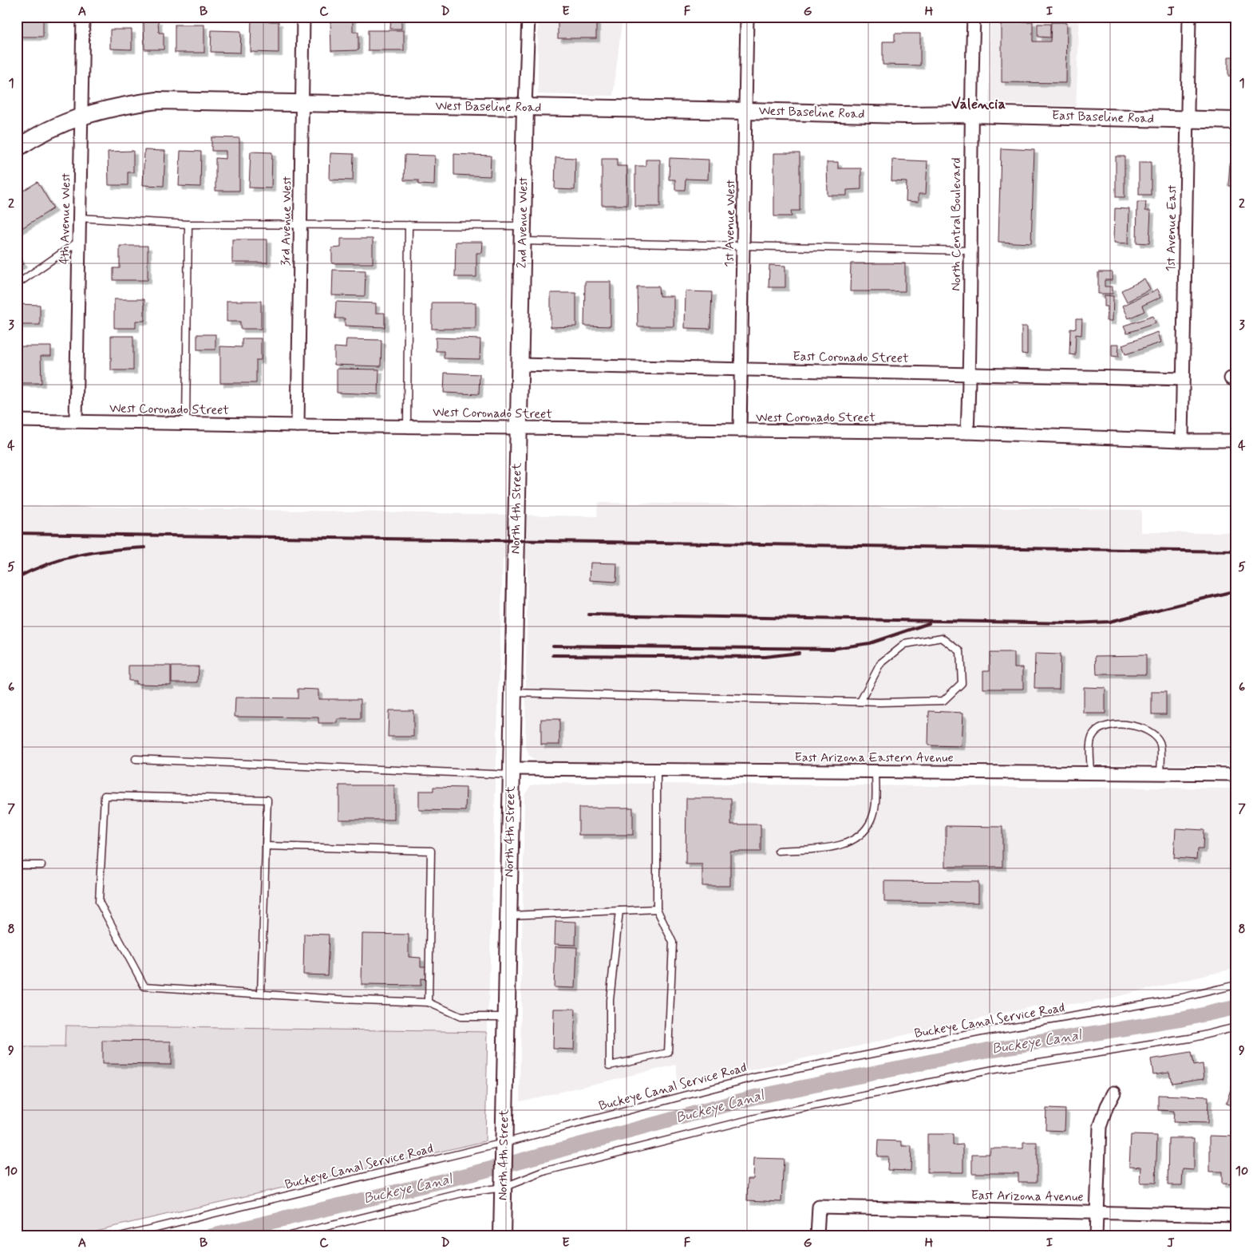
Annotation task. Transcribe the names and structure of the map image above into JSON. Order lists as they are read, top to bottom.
{
  "streets": {
    "main road": [
      "West Baseline Road",
      "East Baseline Road",
      "2nd Avenue West",
      "North 4th Street"
    ],
    "street": [
      "4th Avenue West",
      "3rd Avenue West",
      "1st Avenue West",
      "North Central Boulevard",
      "1st Avenue East",
      "East Coronado Street",
      "West Coronado Street",
      "East Arizona Eastern Avenue",
      "East Arizona Avenue"
    ],
    "lane": ["Buckeye Canal Service Road"]
  },
  "crossings": [
    ["West Baseline Road", "East Baseline Road"],
    ["West Baseline Road", "4th Avenue West"],
    ["West Baseline Road", "3rd Avenue West"],
    ["West Baseline Road", "2nd Avenue West"],
    ["West Baseline Road", "1st Avenue West"],
    ["West Baseline Road", "North Central Boulevard"],
    ["East Baseline Road", "North Central Boulevard"],
    ["East Baseline Road", "1st Avenue East"],
    ["4th Avenue West", "West Coronado Street"],
    ["3rd Avenue West", "West Coronado Street"],
    ["2nd Avenue West", "East Coronado Street"],
    ["2nd Avenue West", "West Coronado Street"],
    ["2nd Avenue West", "North 4th Street"],
    ["1st Avenue West", "East Coronado Street"],
    ["1st Avenue West", "West Coronado Street"],
    ["North Central Boulevard", "East Coronado Street"],
    ["North Central Boulevard", "West Coronado Street"],
    ["1st Avenue East", "East Coronado Street"],
    ["West Coronado Street", "North 4th Street"],
    ["North 4th Street", "East Arizona Eastern Avenue"],
    ["North 4th Street", "Buckeye Canal Service Road"]
  ],
  "districts": ["Valencia"],
  "water": ["Buckeye Canal"],
  "grid": {
    "columns": [
      "A",
      "B",
      "C",
      "D",
      "E",
      "F",
      "G",
      "H",
      "I",
      "J"
    ],
    "rows": [
      "1",
      "2",
      "3",
      "4",
      "5",
      "6",
      "7",
      "8",
      "9",
      "10"
    ]
  }
}
